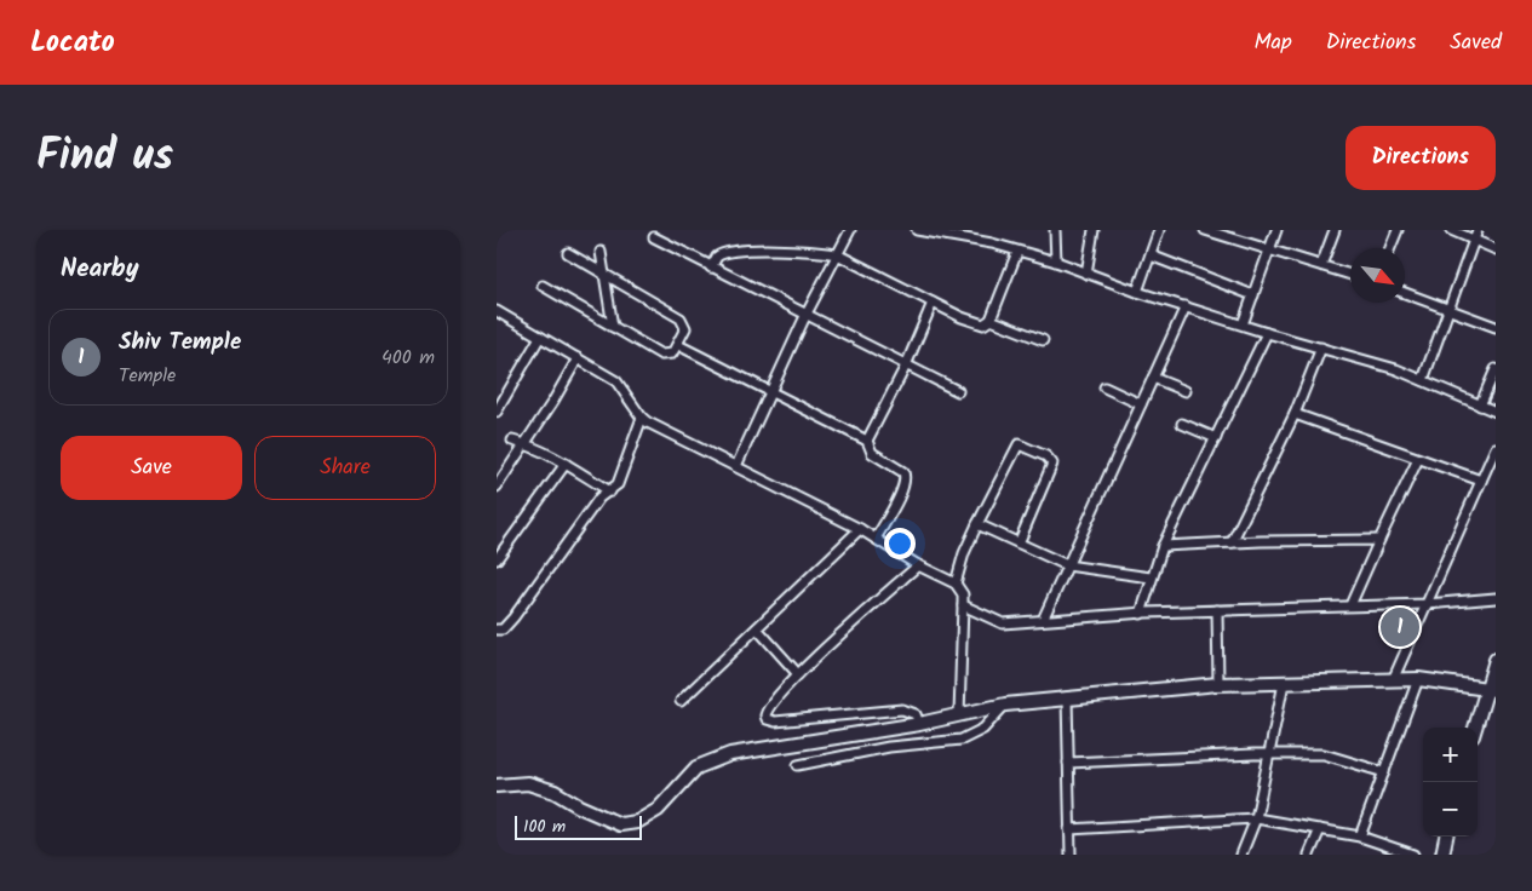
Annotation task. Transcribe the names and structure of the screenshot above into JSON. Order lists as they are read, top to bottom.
{
  "scale_bar": "100 m",
  "north": "bottom right",
  "page": {
    "header": "Locato",
    "nav": ["Map", "Directions", "Saved"],
    "title": "Find us",
    "buttons": [
      "Directions",
      ["Save", "Share"]
    ],
    "heading": "Nearby",
    "list": [
      {
        "mark": "1",
        "name": "Shiv Temple",
        "note": "Temple",
        "value": "400 m"
      }
    ],
    "pins": "1",
    "map_buttons": ["+", "−"],
    "scale": "100 m"
  }
}
